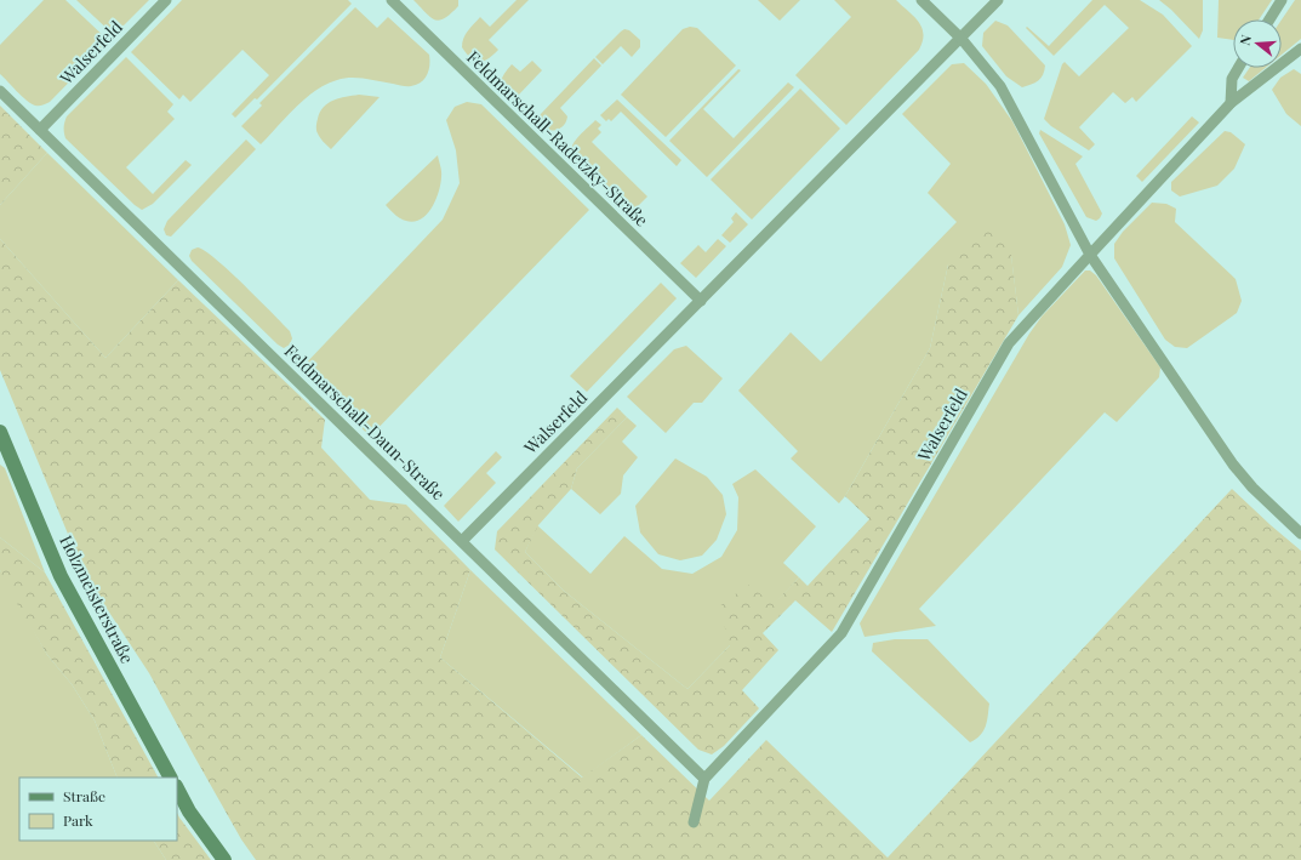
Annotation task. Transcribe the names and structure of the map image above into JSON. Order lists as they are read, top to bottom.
{
  "streets": {
    "street": ["Holzmeisterstraße"],
    "lane": ["Walserfeld", "Feldmarschall-Radetzky-Straße", "Feldmarschall-Daun-Straße"]
  },
  "crossings": [
    ["Walserfeld", "Feldmarschall-Radetzky-Straße"],
    ["Walserfeld", "Feldmarschall-Daun-Straße"]
  ],
  "legend": ["Straße", "Park"],
  "north": "left"
}
